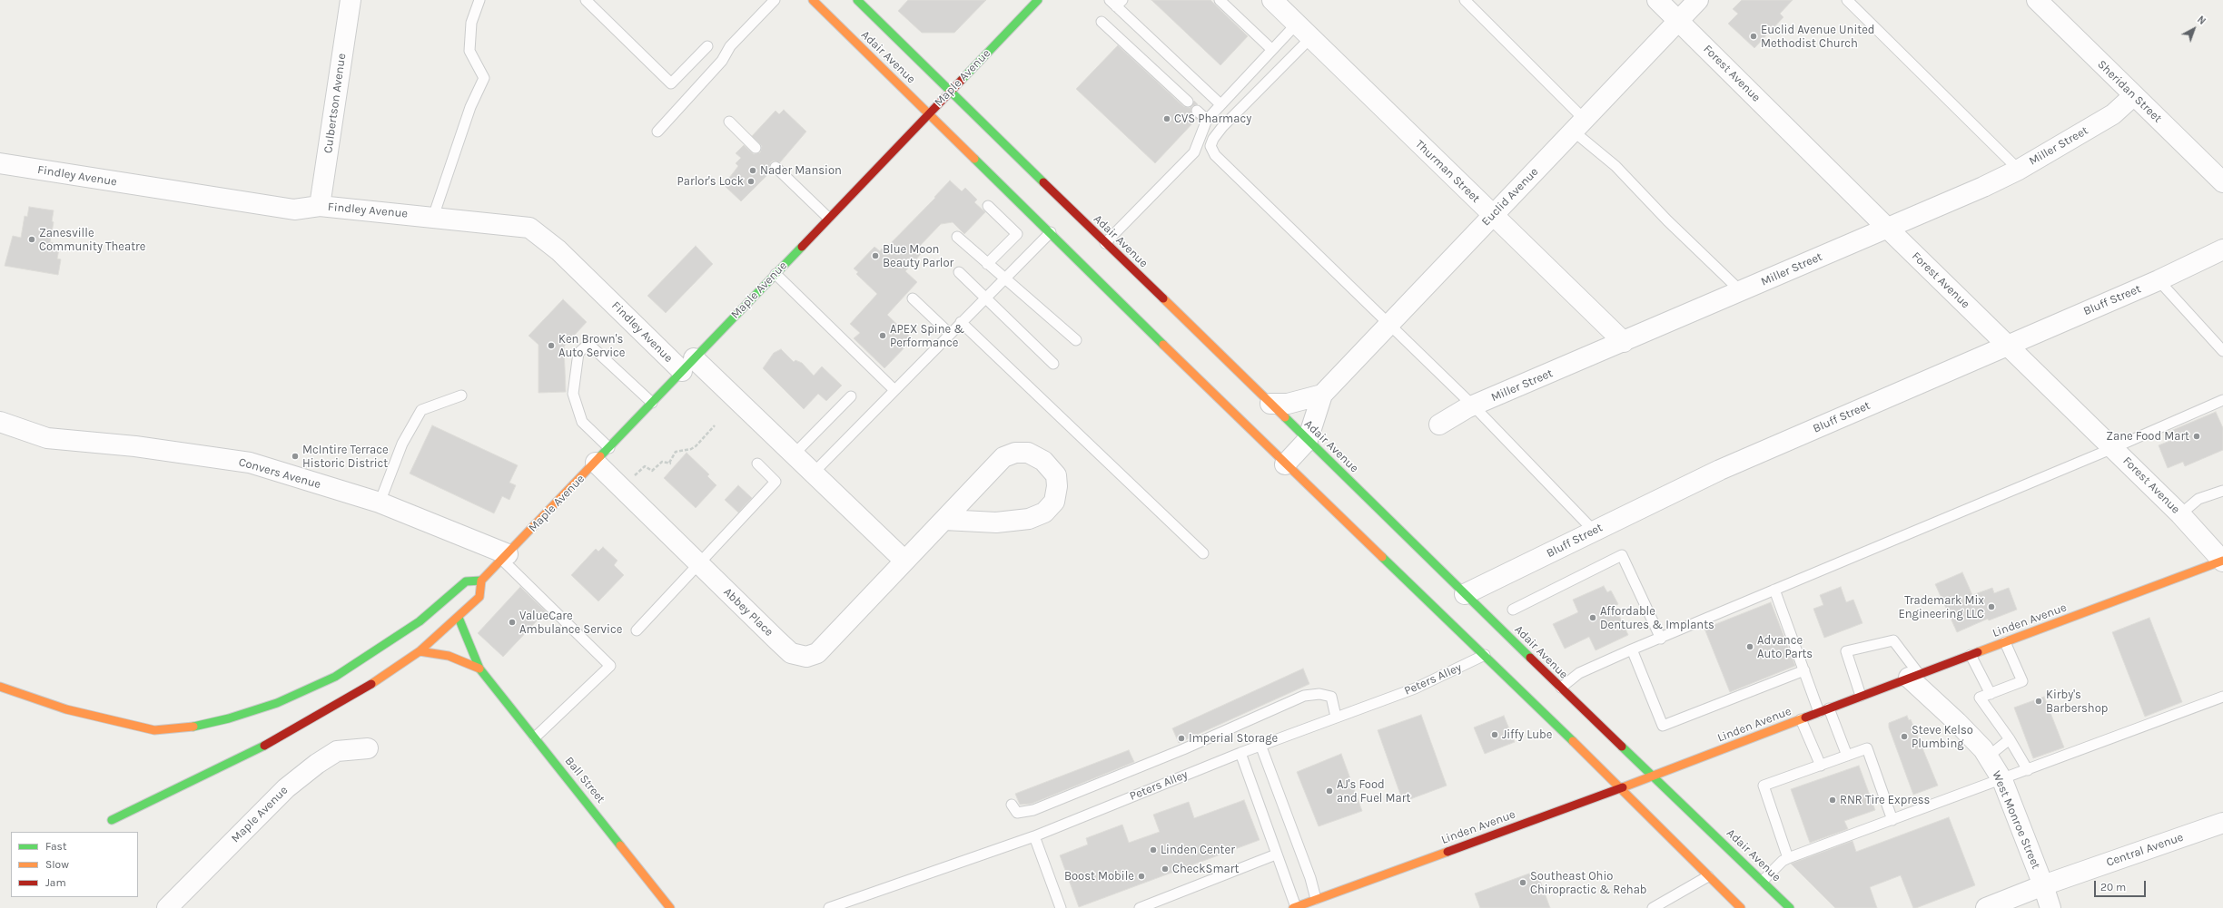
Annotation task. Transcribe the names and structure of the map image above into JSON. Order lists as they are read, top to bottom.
{
  "streets": {
    "main road": [
      "Adair Avenue",
      "Maple Avenue",
      "Linden Avenue",
      "Ball Street"
    ],
    "street": [
      "Forest Avenue",
      "Sheridan Street",
      "Culbertson Avenue",
      "Miller Street",
      "Thurman Street",
      "Findley Avenue",
      "Euclid Avenue",
      "Bluff Street",
      "Convers Avenue",
      "Abbey Place",
      "West Monroe Street",
      "Central Avenue"
    ],
    "lane": ["Peters Alley"]
  },
  "crossings": [
    ["Adair Avenue", "Maple Avenue"],
    ["Adair Avenue", "Euclid Avenue"],
    ["Adair Avenue", "Bluff Street"],
    ["Adair Avenue", "Linden Avenue"],
    ["Adair Avenue", "Peters Alley"],
    ["Forest Avenue", "Miller Street"],
    ["Forest Avenue", "Euclid Avenue"],
    ["Forest Avenue", "Bluff Street"],
    ["Forest Avenue", "Linden Avenue"],
    ["Maple Avenue", "Findley Avenue"],
    ["Maple Avenue", "Convers Avenue"],
    ["Maple Avenue", "Abbey Place"],
    ["Sheridan Street", "Miller Street"],
    ["Culbertson Avenue", "Findley Avenue"],
    ["Miller Street", "Thurman Street"],
    ["Thurman Street", "Euclid Avenue"],
    ["Linden Avenue", "West Monroe Street"],
    ["West Monroe Street", "Central Avenue"]
  ],
  "places": [
    "Euclid Avenue United Methodist Church",
    "CVS Pharmacy",
    "Nader Mansion",
    "Parlor's Lock",
    "Zanesville Community Theatre",
    "Blue Moon Beauty Parlor",
    "APEX Spine & Performance",
    "Ken Brown's Auto Service",
    "Zane Food Mart",
    "McIntire Terrace Historic District",
    "Trademark Mix Engineering LLC",
    "Affordable Dentures & Implants",
    "ValueCare Ambulance Service",
    "Advance Auto Parts",
    "Kirby's Barbershop",
    "Jiffy Lube",
    "Steve Kelso Plumbing",
    "Imperial Storage",
    "AJ's Food and Fuel Mart",
    "RNR Tire Express",
    "Linden Center",
    "CheckSmart",
    "Boost Mobile",
    "Southeast Ohio Chiropractic & Rehab"
  ],
  "legend": ["Fast", "Slow", "Jam"],
  "scale_bar": "20 m",
  "north": "top right"
}
